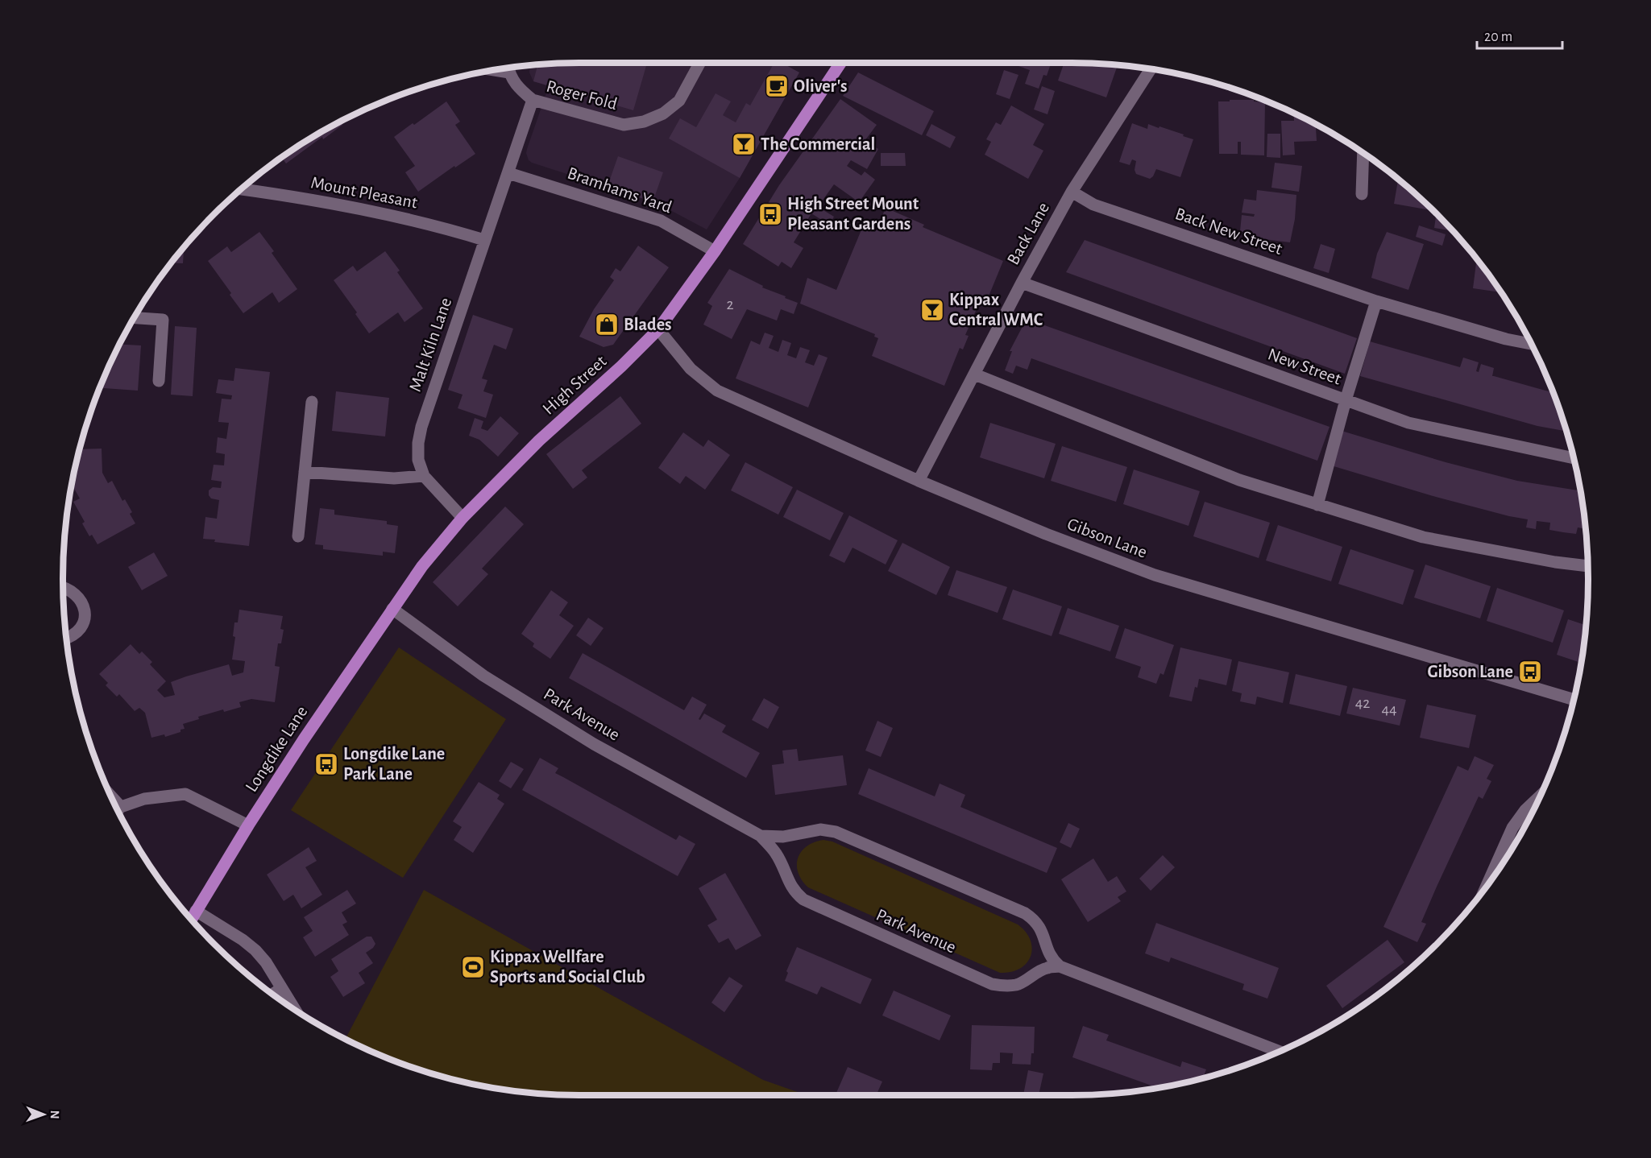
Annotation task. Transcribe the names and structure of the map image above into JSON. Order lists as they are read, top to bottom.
{
  "streets": {
    "main road": ["High Street", "Longdike Lane"],
    "street": [
      "Roger Fold",
      "Bramhams Yard",
      "Mount Pleasant",
      "Back New Street",
      "Back Lane",
      "Malt Kiln Lane",
      "New Street",
      "Gibson Lane",
      "Park Avenue"
    ]
  },
  "crossings": [
    ["Roger Fold", "Malt Kiln Lane"],
    ["Bramhams Yard", "Malt Kiln Lane"],
    ["Bramhams Yard", "High Street"],
    ["Mount Pleasant", "Malt Kiln Lane"],
    ["Back New Street", "Back Lane"],
    ["Back Lane", "New Street"],
    ["Back Lane", "Gibson Lane"],
    ["Malt Kiln Lane", "High Street"],
    ["High Street", "Gibson Lane"],
    ["High Street", "Park Avenue"],
    ["High Street", "Longdike Lane"],
    ["Park Avenue", "Longdike Lane"]
  ],
  "places": {
    "cafe": ["Oliver's"],
    "bar": ["The Commercial", "Kippax Central WMC"],
    "bus stop": ["High Street Mount Pleasant Gardens", "Gibson Lane", "Longdike Lane Park Lane"],
    "shop": ["Blades"],
    "sports": ["Kippax Wellfare Sports and Social Club"]
  },
  "house_numbers": ["2", "42", "44"],
  "scale_bar": "20 m",
  "north": "right"
}
